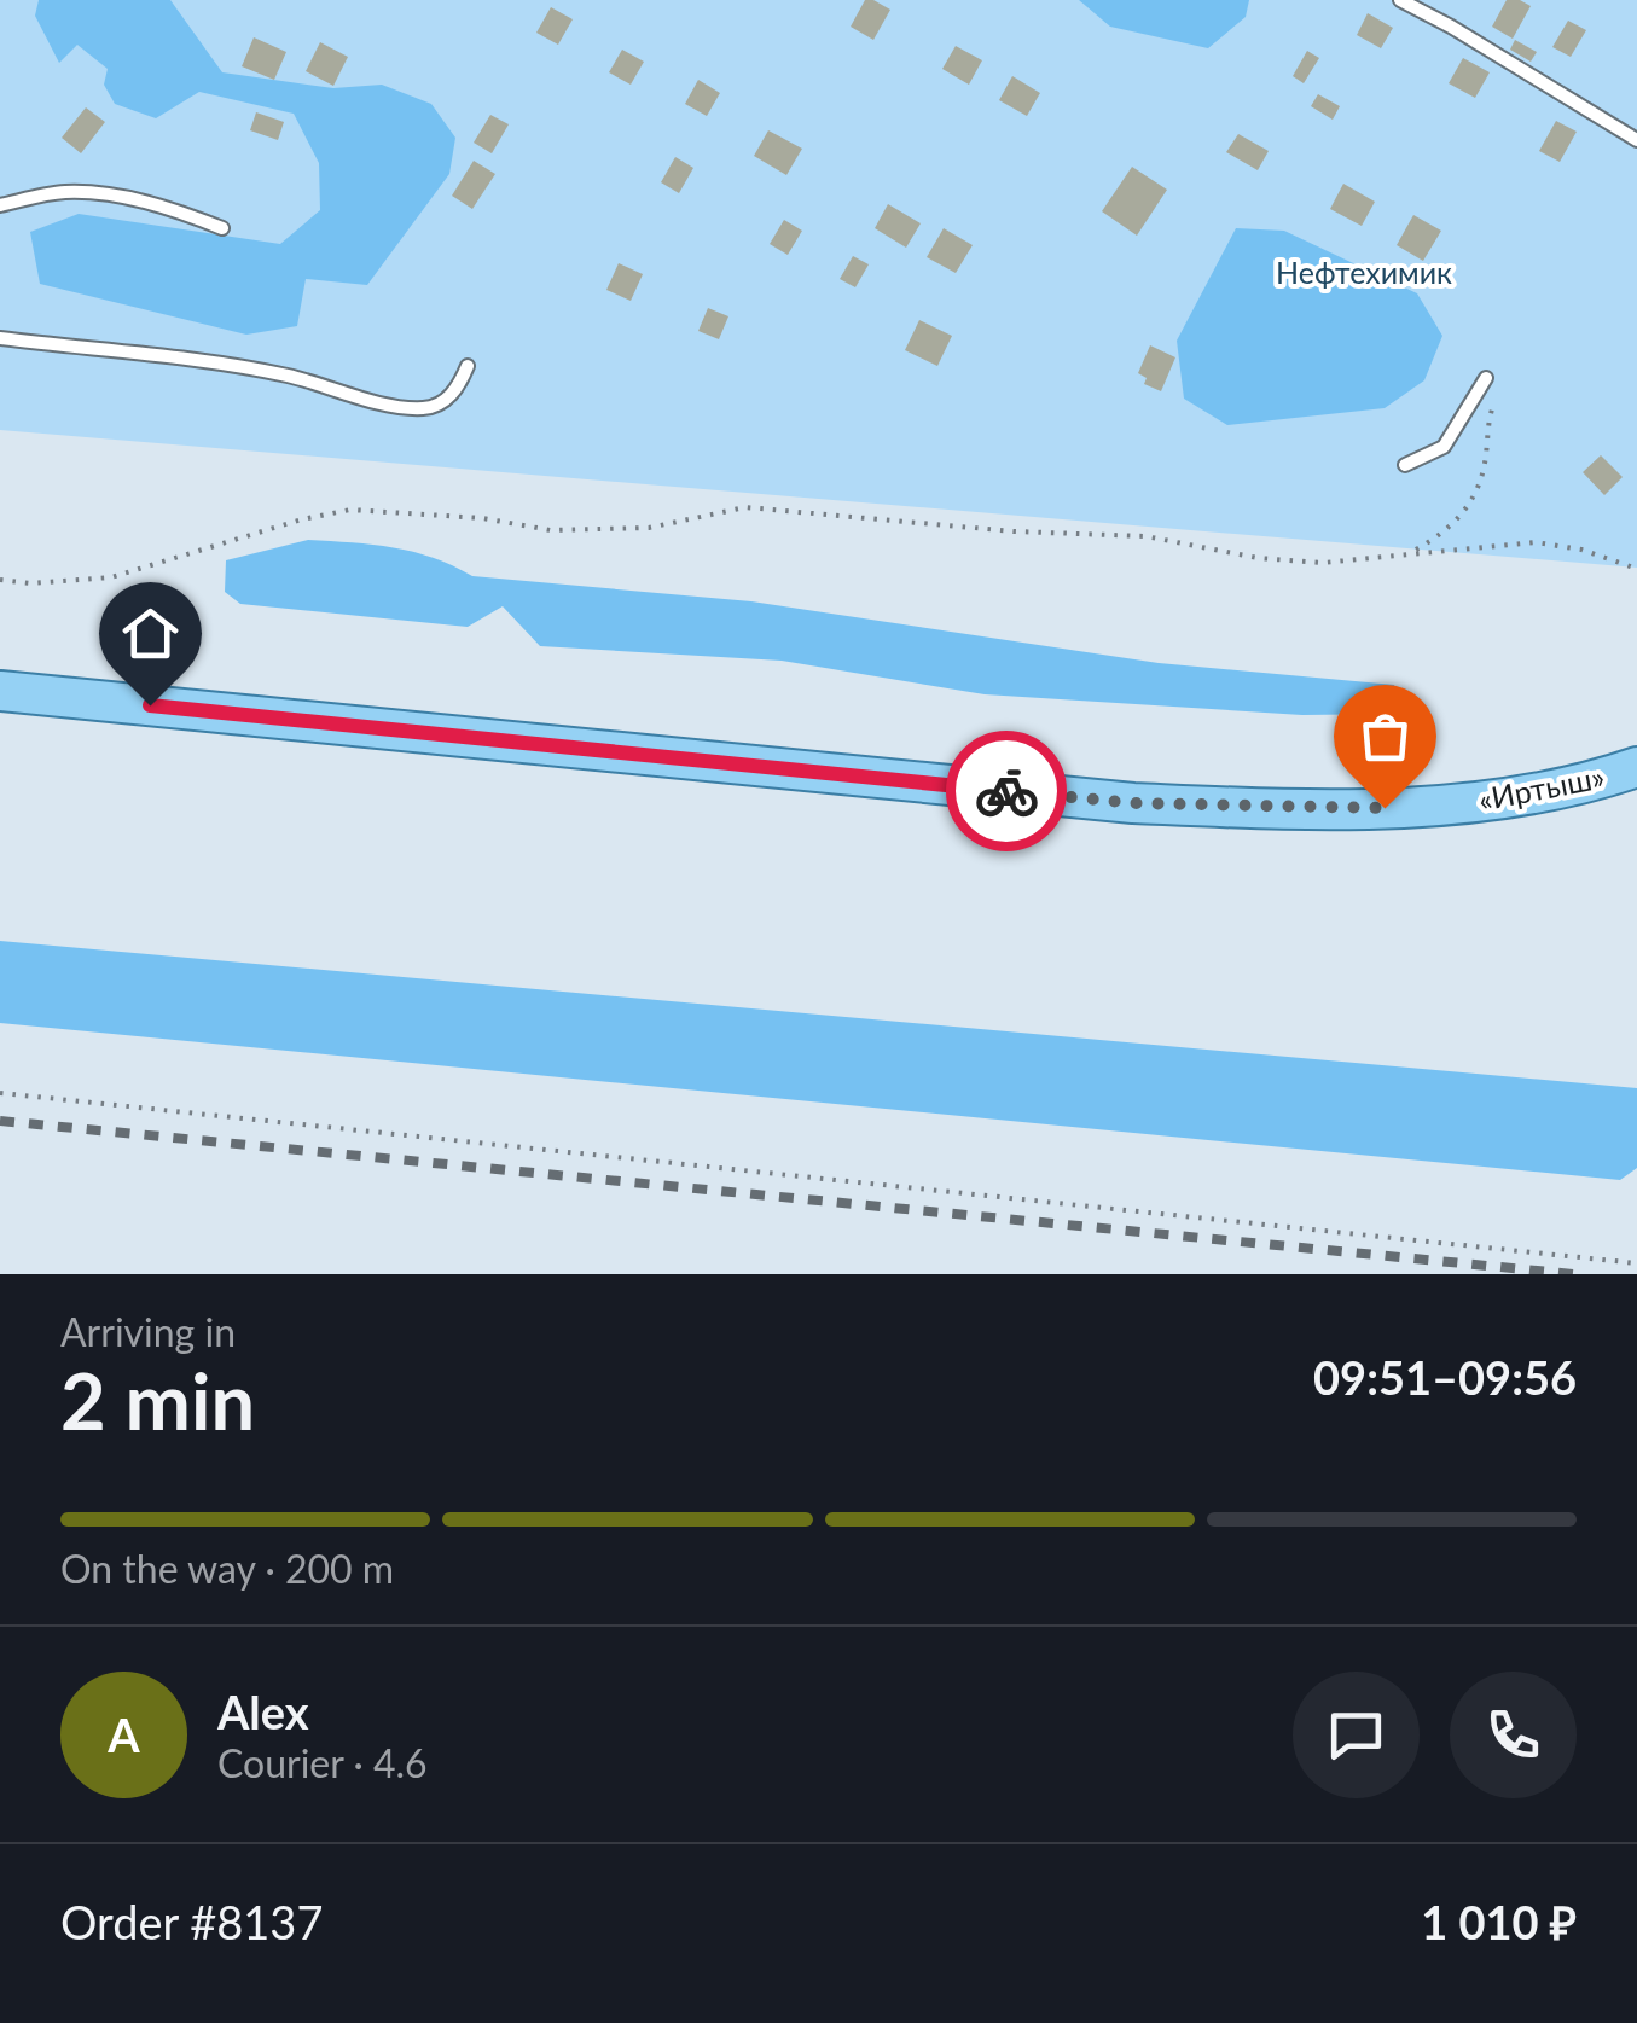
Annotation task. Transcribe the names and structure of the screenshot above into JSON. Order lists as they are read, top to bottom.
{
  "streets": {
    "main road": ["«Иртыш»"]
  },
  "parks": ["Нефтехимик"],
  "page": {
    "heading": ["2 min", "Arriving in", "09:51–09:56"],
    "panel": [
      "Alex",
      "Courier · 4.6",
      "Order #8137",
      "1 010 ₽"
    ],
    "bar": "On the way · 200 m",
    "round": "A"
  }
}
